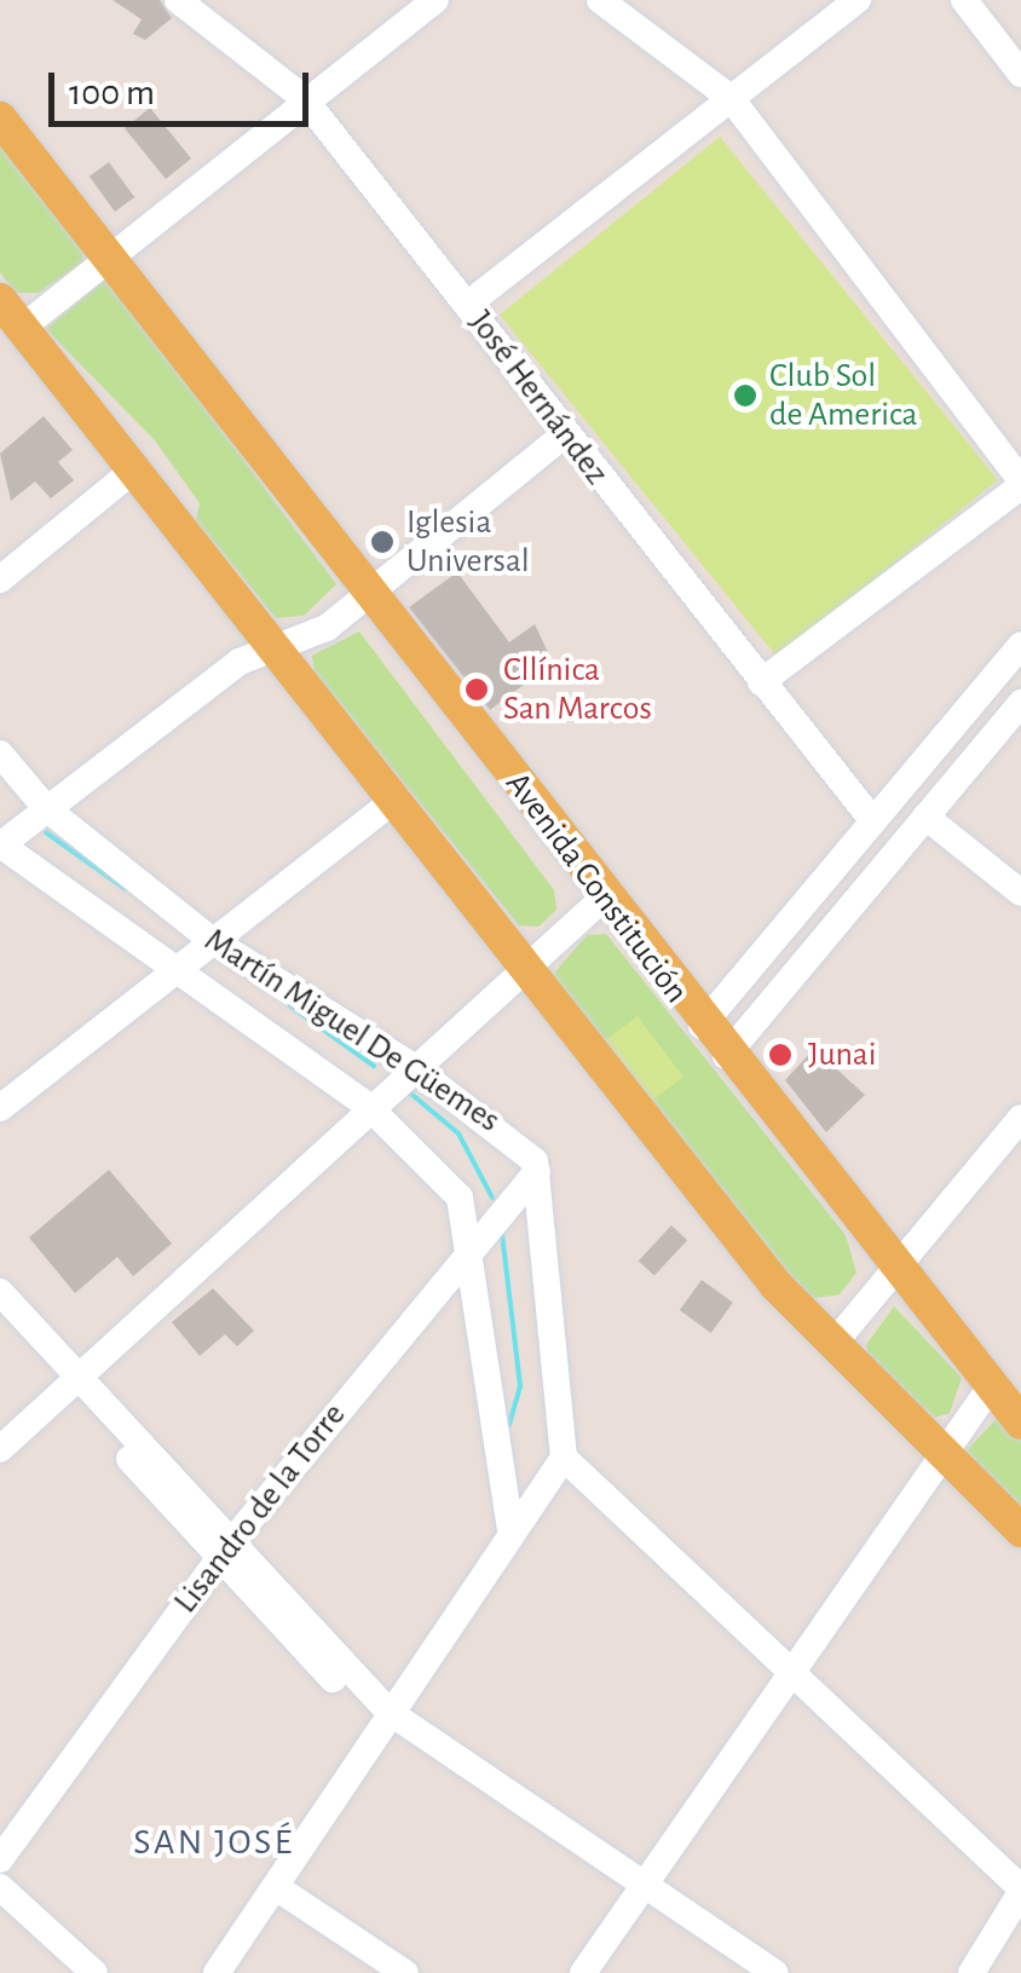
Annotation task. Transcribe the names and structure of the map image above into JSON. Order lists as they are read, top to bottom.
{
  "streets": {
    "main road": ["Avenida Constitución"],
    "street": ["José Hernández", "Martín Miguel De Güemes", "Lisandro de la Torre"]
  },
  "crossings": [
    ["Martín Miguel De Güemes", "Lisandro de la Torre"]
  ],
  "districts": ["SAN JOSÉ"],
  "places": [
    "Club Sol de America",
    "Iglesia Universal",
    "Cllínica San Marcos",
    "Junai"
  ],
  "scale_bar": "100 m"
}
